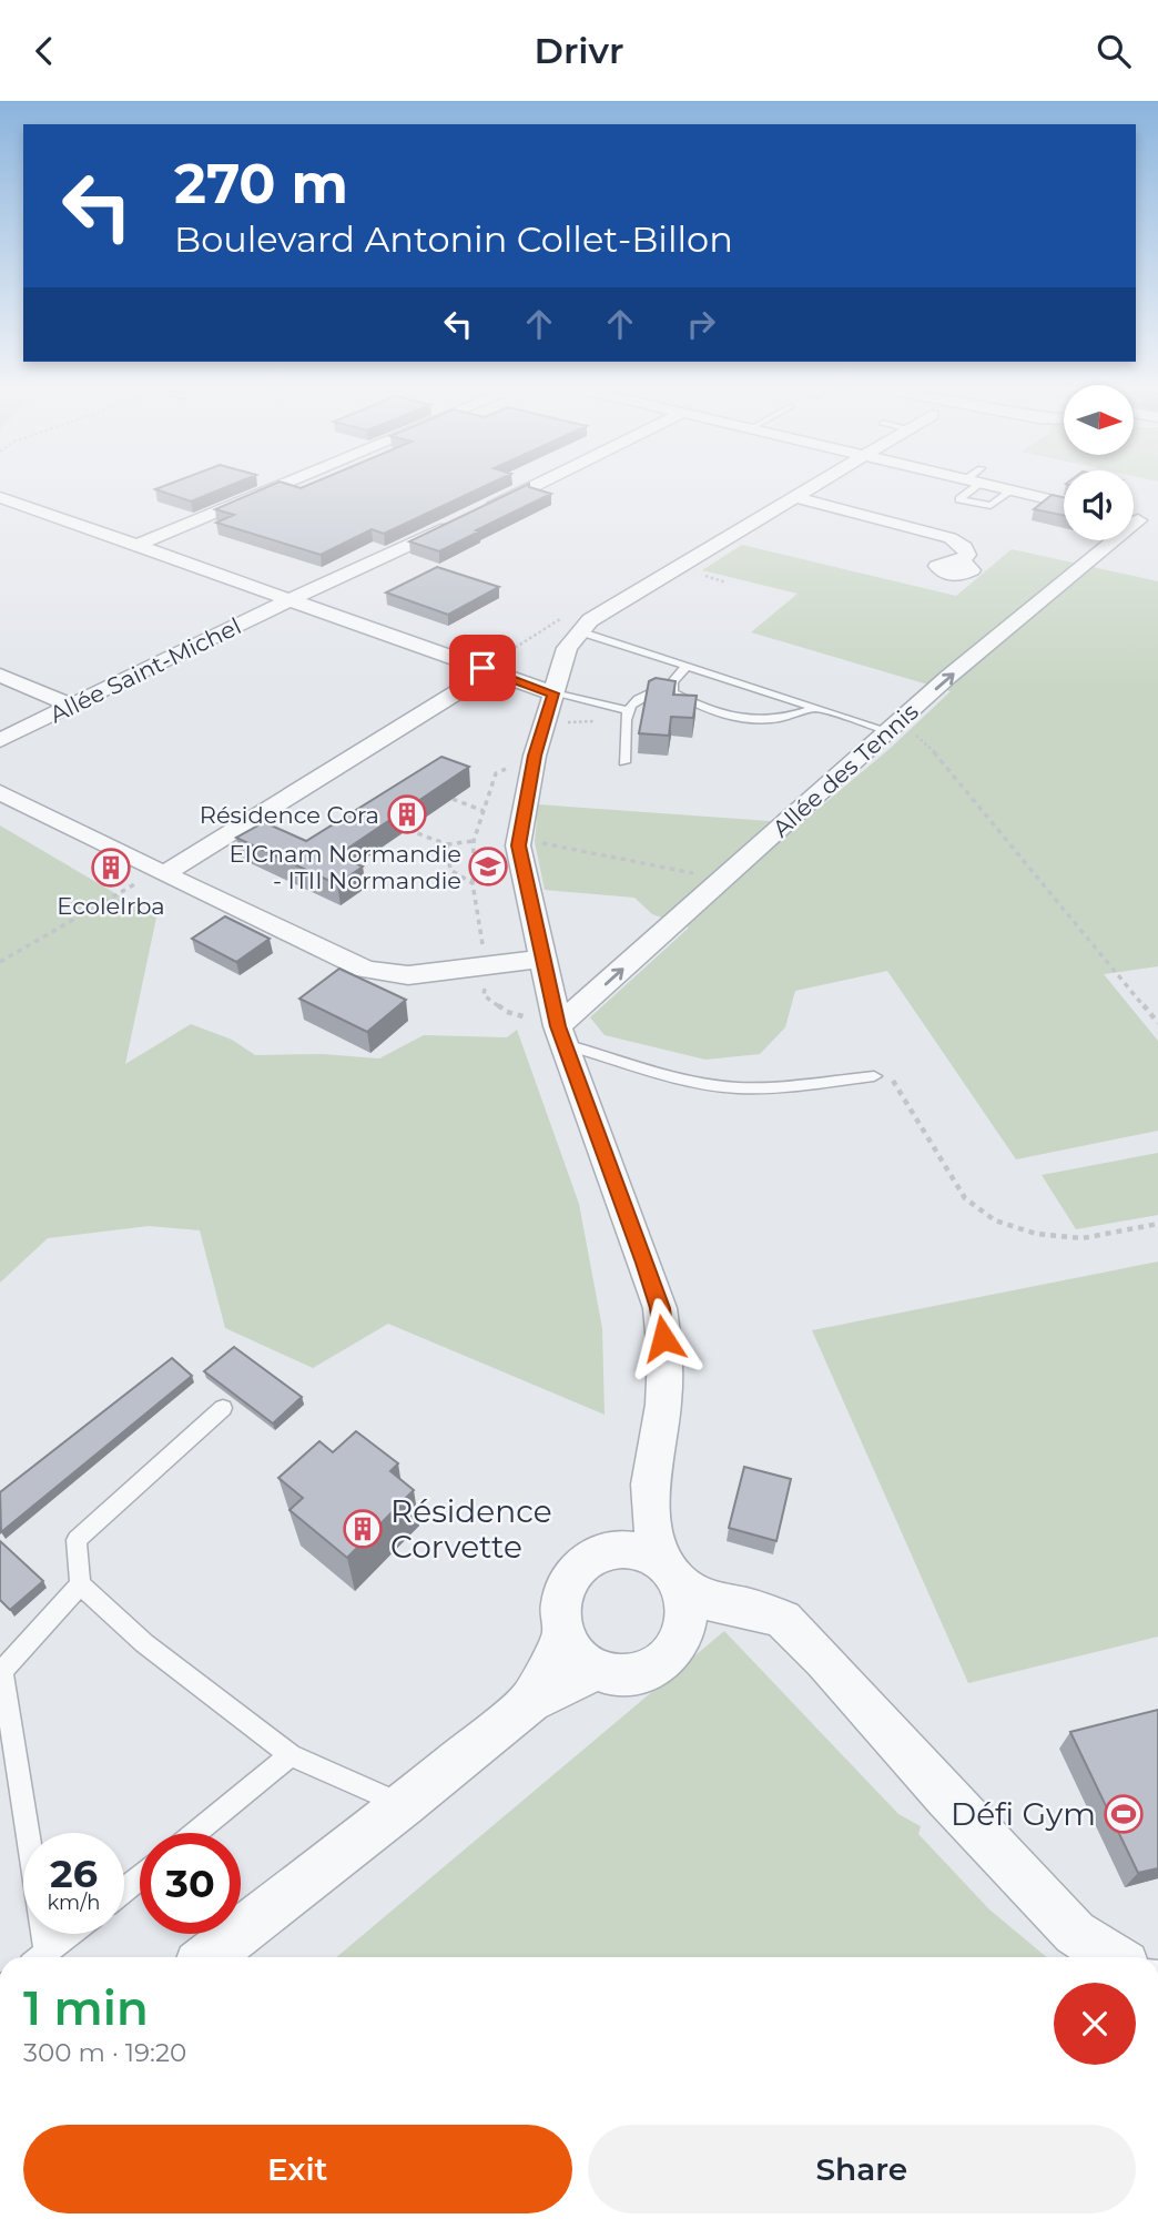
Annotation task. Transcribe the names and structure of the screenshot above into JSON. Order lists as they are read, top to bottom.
{
  "streets": {
    "street": ["Allée Saint-Michel", "Allée des Tennis"]
  },
  "one_way": ["Allée des Tennis"],
  "places": {
    "building": ["Résidence Cora", "Ecolelrba", "Résidence Corvette"],
    "school or university": ["EICnam Normandie - ITII Normandie"],
    "sports": ["Défi Gym"]
  },
  "north": "right",
  "page": {
    "header": "Drivr",
    "turn": ["270 m", "Boulevard Antonin Collet-Billon"],
    "speed": "26 km/h",
    "limit": "30",
    "heading": ["1 min", "300 m · 19:20"],
    "buttons": ["Exit", "Share"]
  }
}
